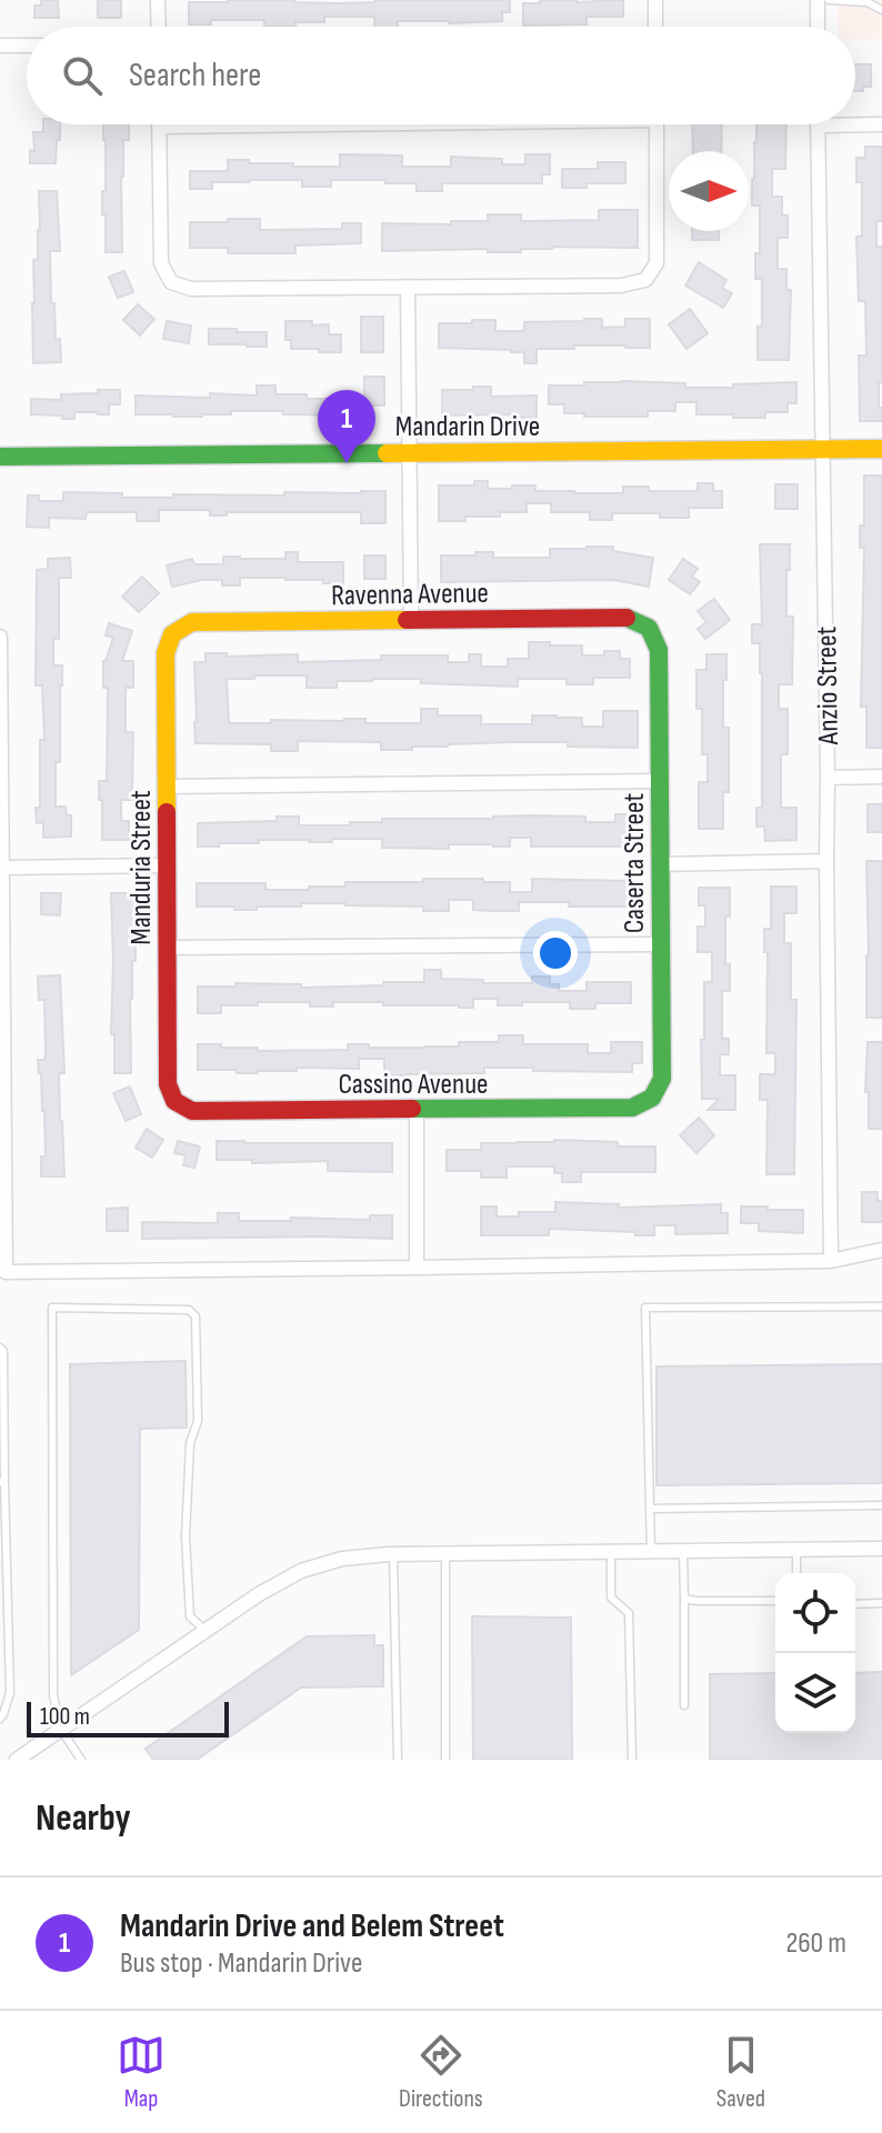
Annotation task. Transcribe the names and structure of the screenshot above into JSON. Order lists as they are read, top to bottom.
{
  "streets": {
    "street": [
      "Mandarin Drive",
      "Ravenna Avenue",
      "Anzio Street",
      "Caserta Street",
      "Manduria Street",
      "Cassino Avenue"
    ]
  },
  "crossings": [
    ["Mandarin Drive", "Anzio Street"],
    ["Ravenna Avenue", "Caserta Street"],
    ["Ravenna Avenue", "Manduria Street"],
    ["Caserta Street", "Cassino Avenue"],
    ["Manduria Street", "Cassino Avenue"]
  ],
  "scale_bar": "100 m",
  "north": "right",
  "page": {
    "search": "Search here",
    "pins": "1",
    "scale": "100 m",
    "heading": "Nearby",
    "list": [
      {
        "mark": "1",
        "name": "Mandarin Drive and Belem Street",
        "note": "Bus stop · Mandarin Drive",
        "value": "260 m"
      }
    ],
    "nav": ["Map", "Directions", "Saved"]
  }
}
